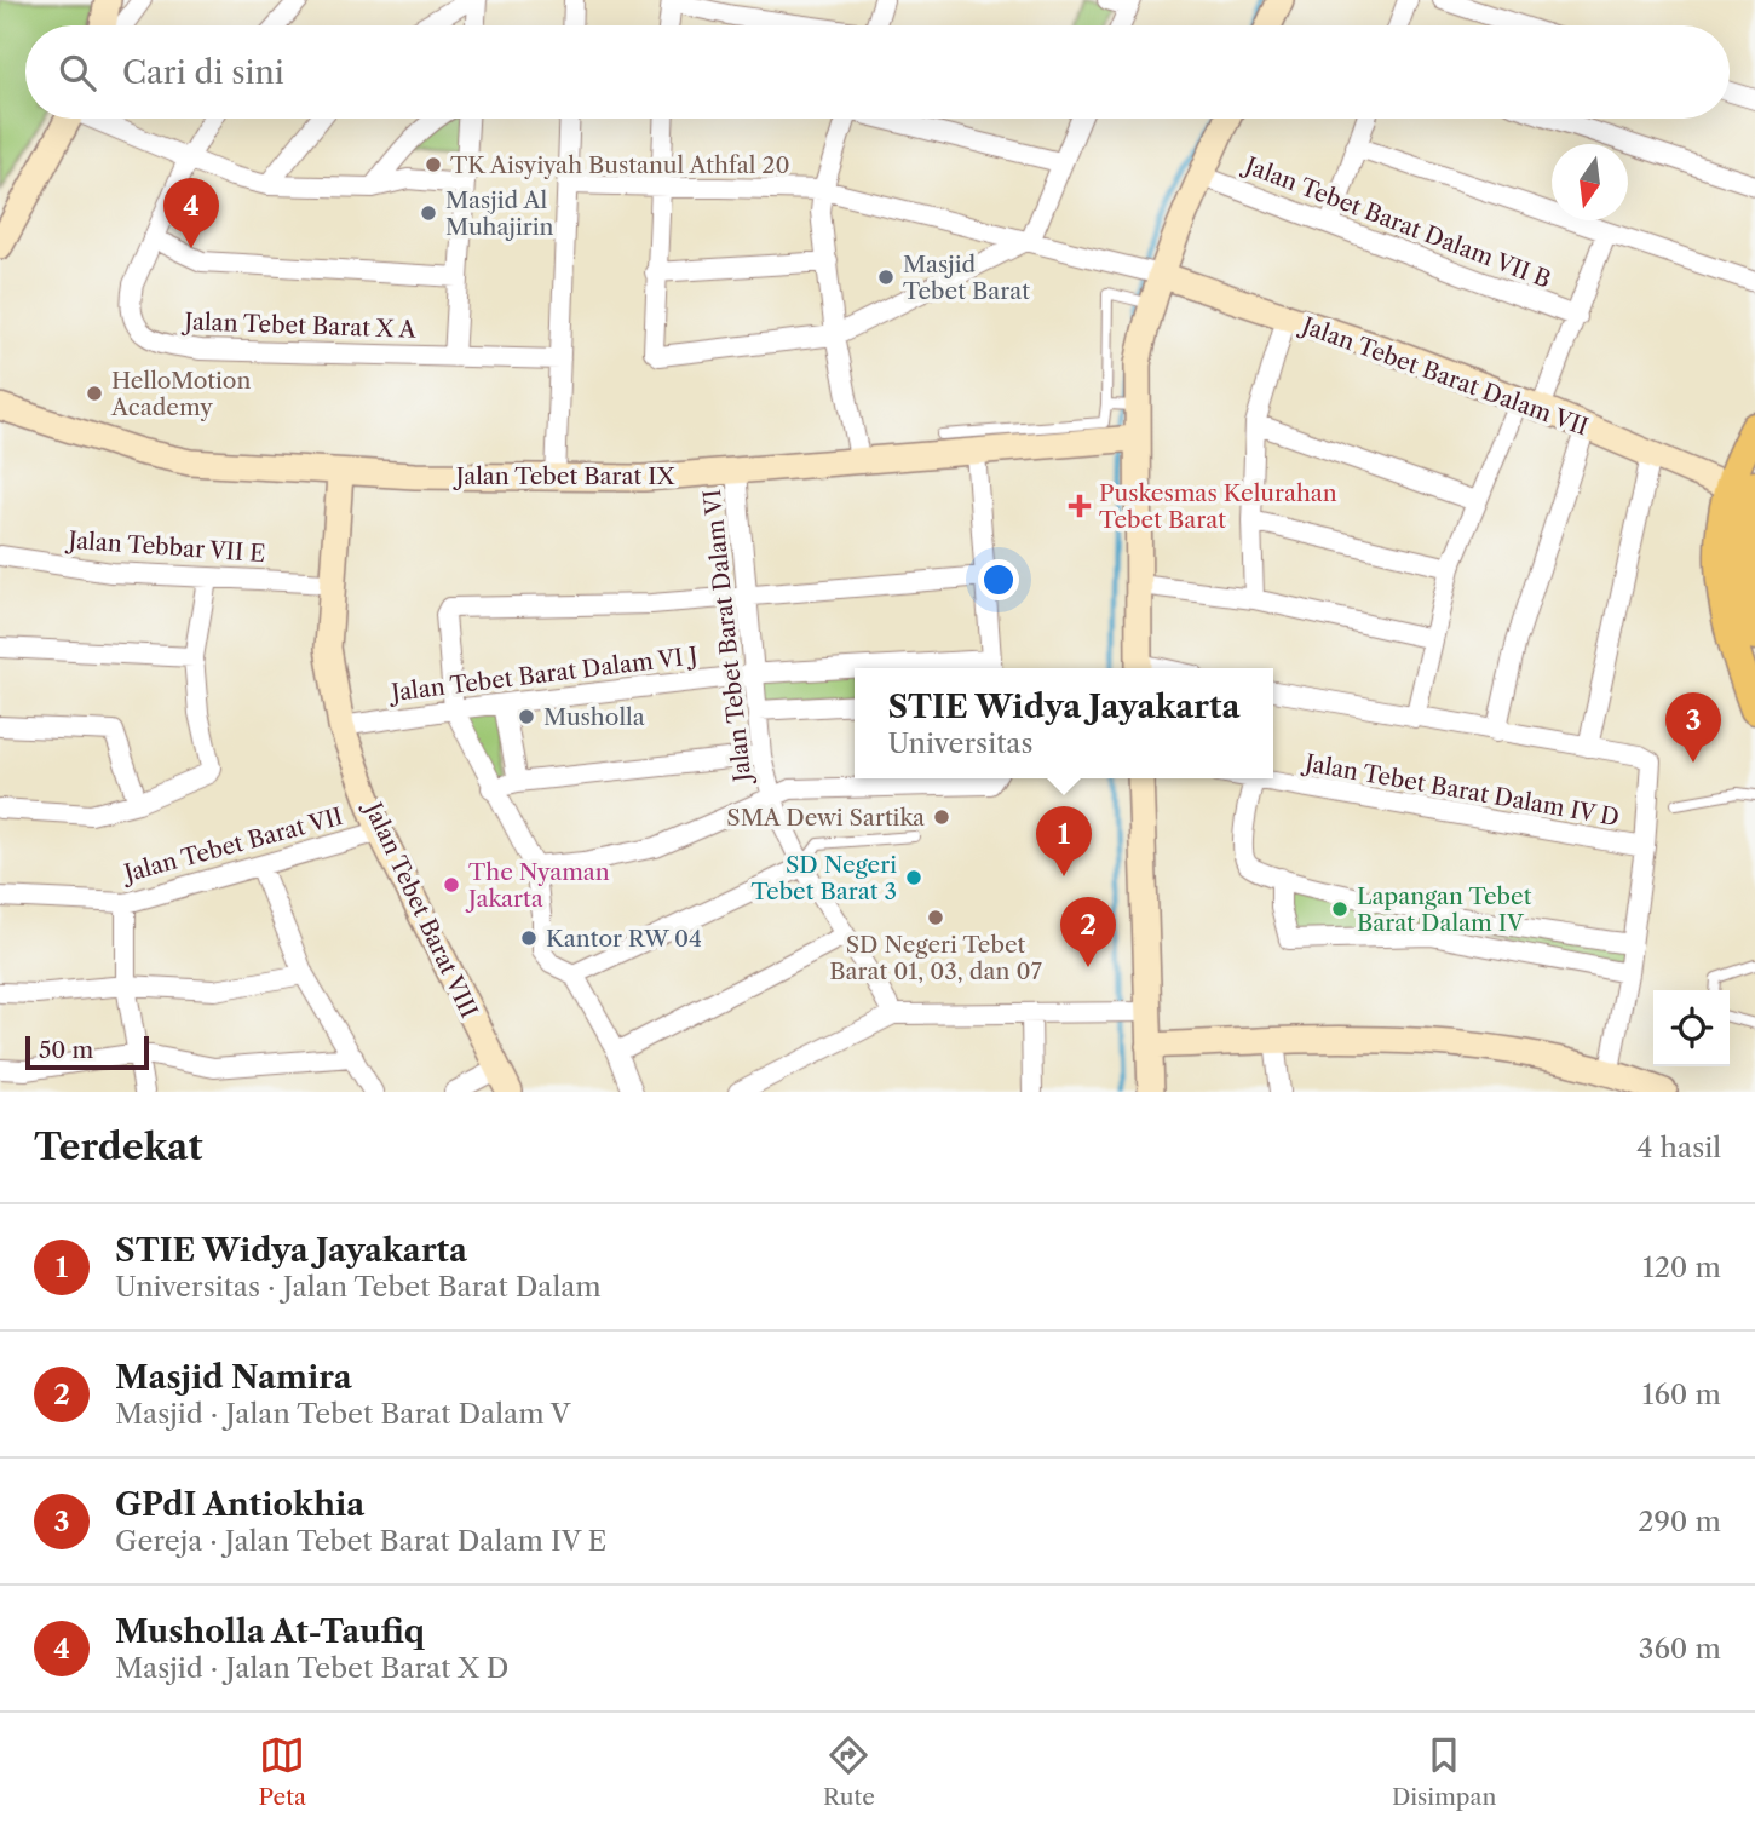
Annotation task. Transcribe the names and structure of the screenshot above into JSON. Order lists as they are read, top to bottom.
{
  "streets": {
    "street": [
      "Jalan Tebet Barat Dalam VII B",
      "Jalan Tebet Barat X A",
      "Jalan Tebet Barat Dalam VII",
      "Jalan Tebet Barat IX",
      "Jalan Tebbar VII E",
      "Jalan Tebet Barat Dalam VI",
      "Jalan Tebet Barat Dalam VI J",
      "Jalan Tebet Barat Dalam IV D",
      "Jalan Tebet Barat VII",
      "Jalan Tebet Barat VIII"
    ]
  },
  "crossings": [
    ["Jalan Tebet Barat IX", "Jalan Tebet Barat Dalam VI"],
    ["Jalan Tebet Barat IX", "Jalan Tebet Barat VIII"],
    ["Jalan Tebbar VII E", "Jalan Tebet Barat VIII"],
    ["Jalan Tebet Barat Dalam VI", "Jalan Tebet Barat Dalam VI J"],
    ["Jalan Tebet Barat Dalam VI J", "Jalan Tebet Barat VIII"],
    ["Jalan Tebet Barat VII", "Jalan Tebet Barat VIII"]
  ],
  "places": {
    "other": [
      "TK Aisyiyah Bustanul Athfal 20",
      "Masjid Al Muhajirin",
      "Masjid Tebet Barat",
      "HelloMotion Academy",
      "Musholla",
      "SMA Dewi Sartika",
      "SD Negeri Tebet Barat 3",
      "The Nyaman Jakarta",
      "Lapangan Tebet Barat Dalam IV",
      "SD Negeri Tebet Barat 01, 03, dan 07",
      "Kantor RW 04"
    ],
    "health": ["Puskesmas Kelurahan Tebet Barat"]
  },
  "scale_bar": "50 m",
  "north": "bottom",
  "page": {
    "search": "Cari di sini",
    "pins": [
      "4",
      "3",
      "1",
      "2"
    ],
    "popup": ["STIE Widya Jayakarta", "Universitas"],
    "scale": "50 m",
    "heading": ["Terdekat", "4 hasil"],
    "list": [
      {
        "mark": "1",
        "name": "STIE Widya Jayakarta",
        "note": "Universitas · Jalan Tebet Barat Dalam",
        "value": "120 m"
      },
      {
        "mark": "2",
        "name": "Masjid Namira",
        "note": "Masjid · Jalan Tebet Barat Dalam V",
        "value": "160 m"
      },
      {
        "mark": "3",
        "name": "GPdI Antiokhia",
        "note": "Gereja · Jalan Tebet Barat Dalam IV E",
        "value": "290 m"
      },
      {
        "mark": "4",
        "name": "Musholla At-Taufiq",
        "note": "Masjid · Jalan Tebet Barat X D",
        "value": "360 m"
      }
    ],
    "nav": ["Peta", "Rute", "Disimpan"]
  }
}
